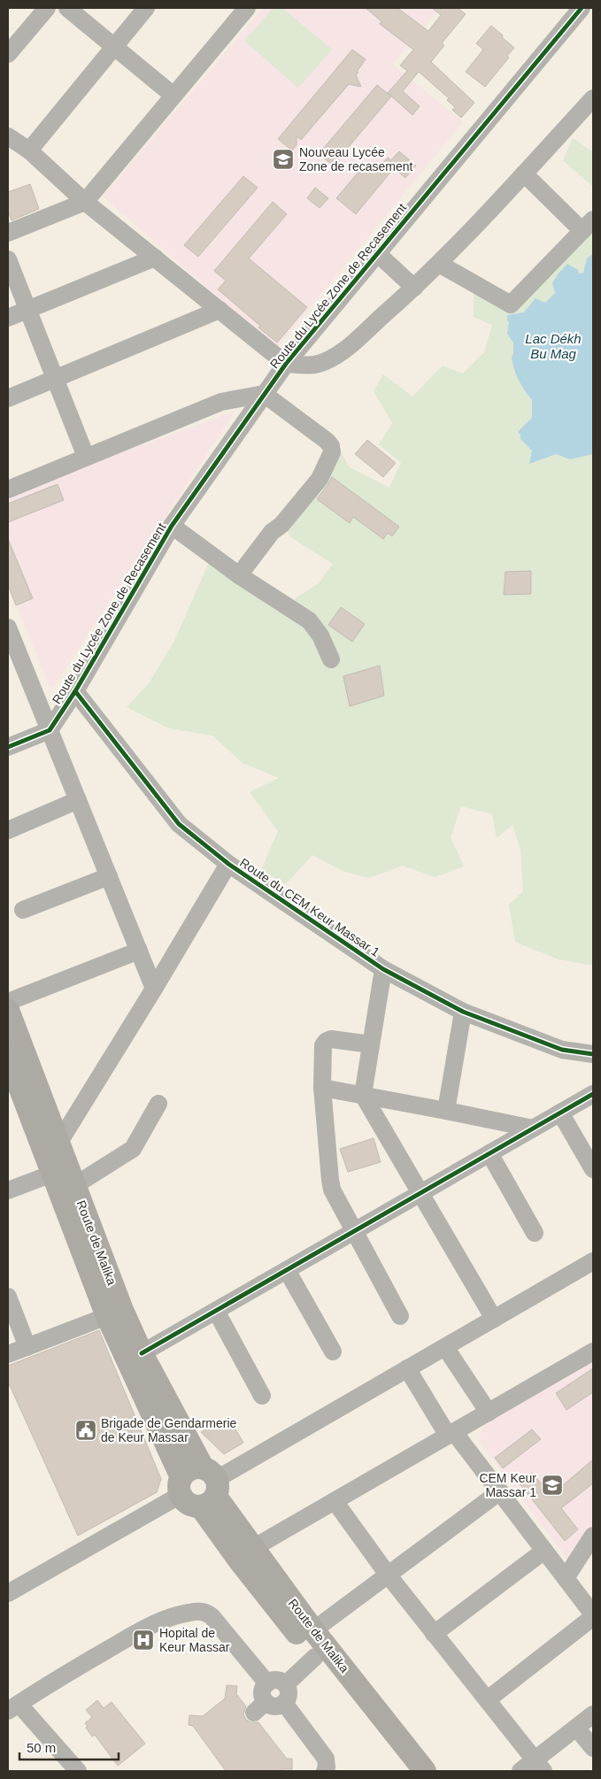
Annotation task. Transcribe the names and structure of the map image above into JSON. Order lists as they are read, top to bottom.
{
  "streets": {
    "main road": ["Route de Malika"],
    "street": ["Route du Lycée Zone de Recasement", "Route du CEM Keur Massar 1"]
  },
  "crossings": [
    ["Route du Lycée Zone de Recasement", "Route du CEM Keur Massar 1"]
  ],
  "water": ["Lac Dékh Bu Mag"],
  "places": {
    "school or university": ["Nouveau Lycée Zone de recasement", "CEM Keur Massar 1"],
    "public building": ["Brigade de Gendarmerie de Keur Massar"],
    "hospital": ["Hopital de Keur Massar"]
  },
  "scale_bar": "50 m"
}
